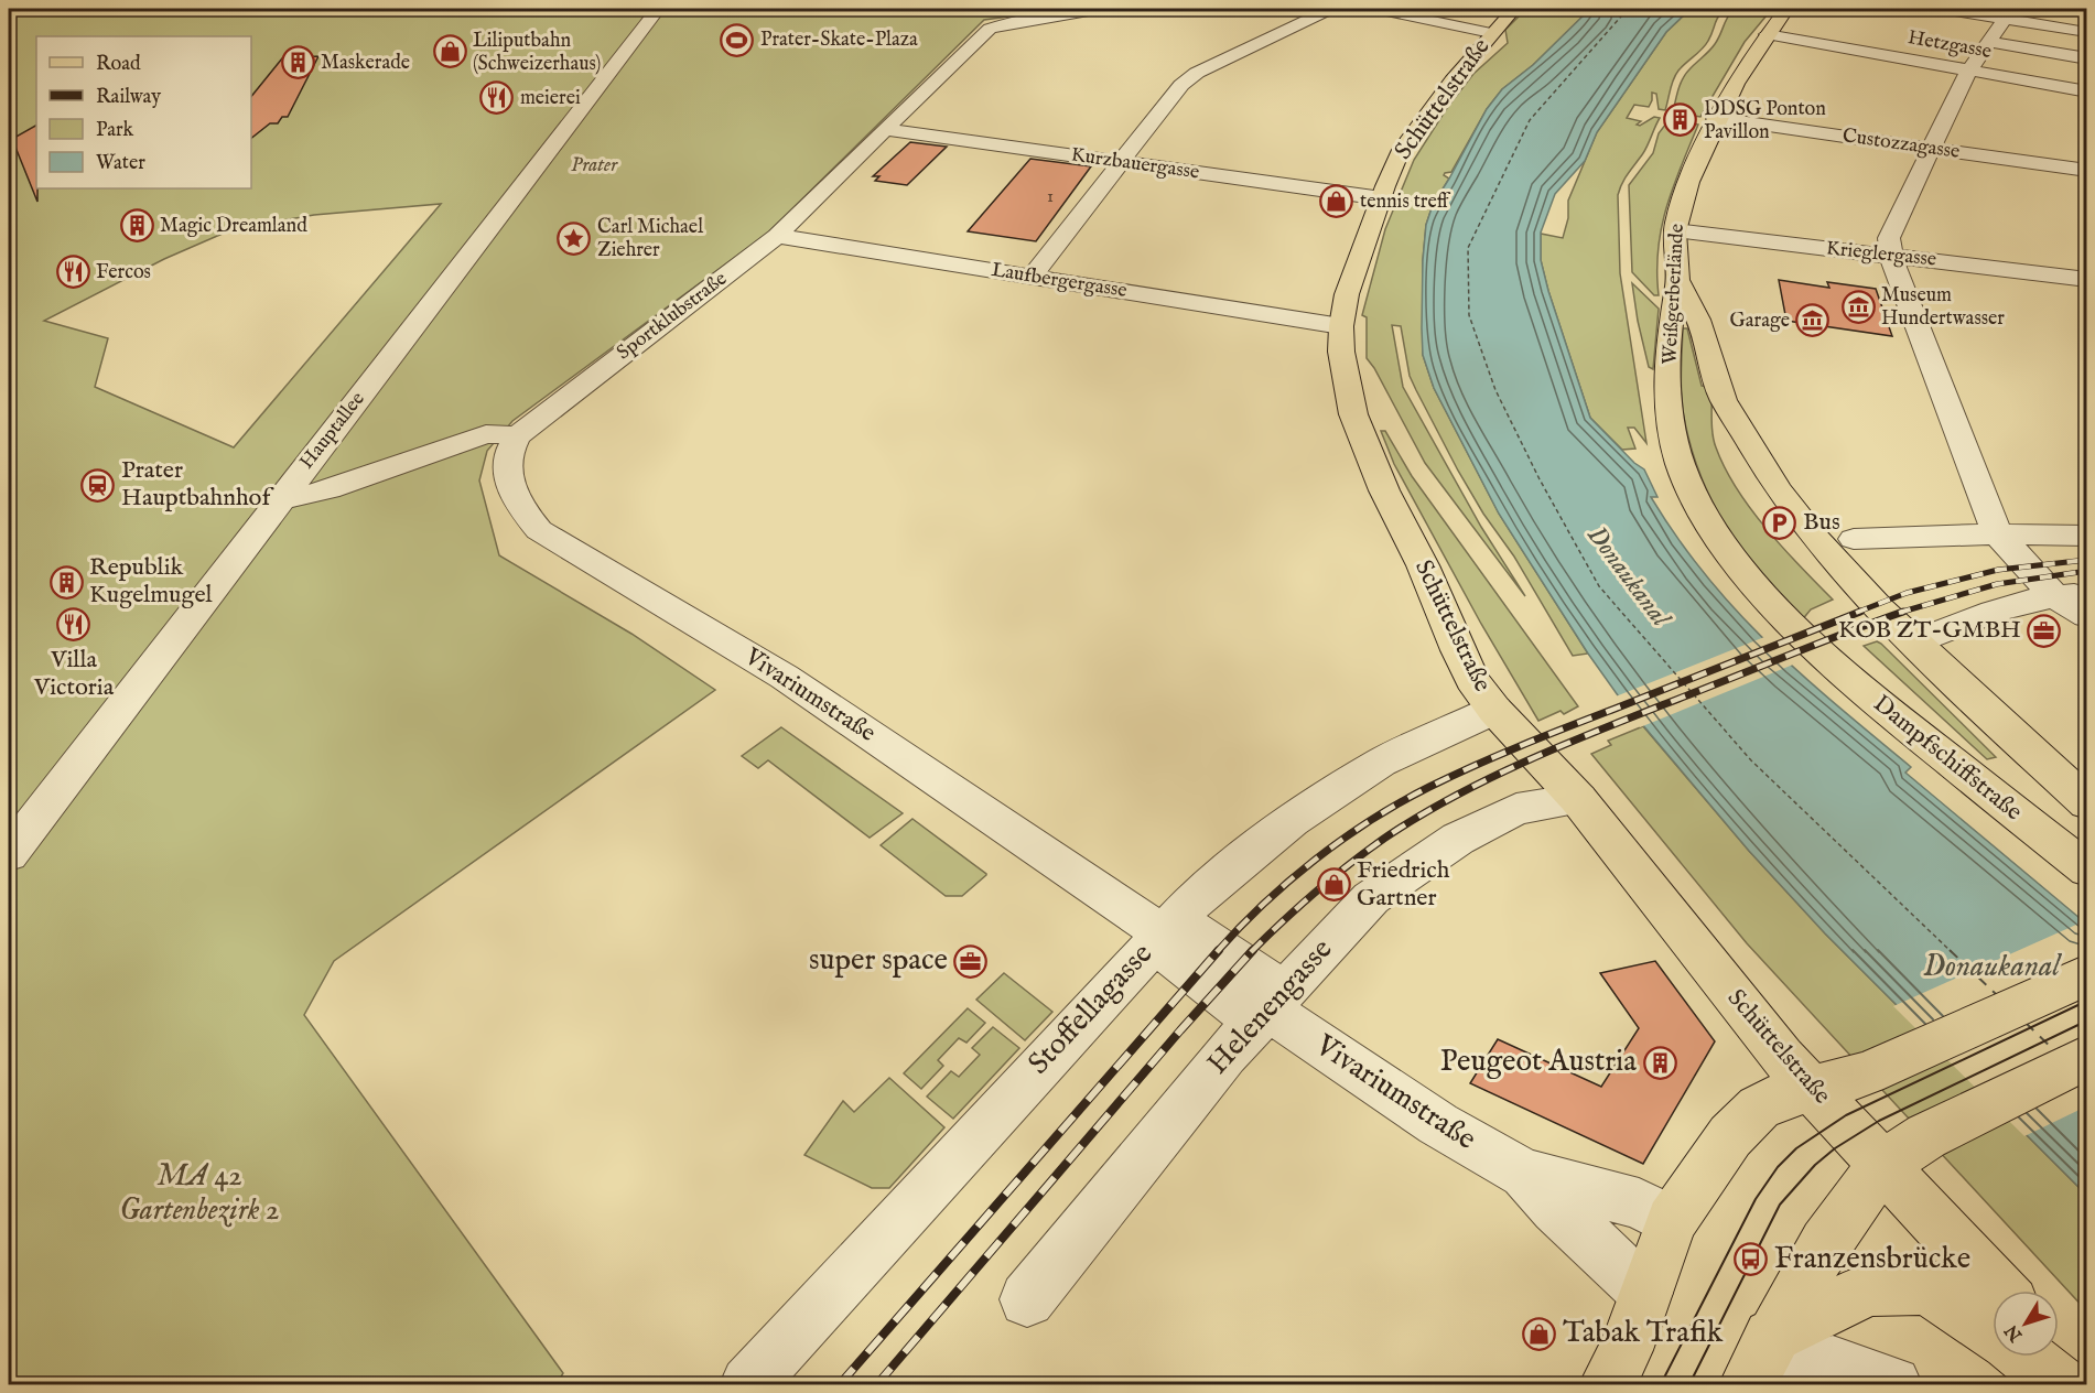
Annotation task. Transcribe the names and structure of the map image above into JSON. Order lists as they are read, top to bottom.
{
  "streets": {
    "main road": ["Schüttelstraße", "Weißgerberlände", "Dampfschiffstraße"],
    "street": [
      "Hetzgasse",
      "Custozzagasse",
      "Kurzbauergasse",
      "Krieglergasse",
      "Laufbergergasse",
      "Sportklubstraße",
      "Hauptallee",
      "Vivariumstraße",
      "Helenengasse",
      "Stoffellagasse"
    ]
  },
  "crossings": [
    ["Hetzgasse", "Weißgerberlände"],
    ["Schüttelstraße", "Kurzbauergasse"],
    ["Schüttelstraße", "Laufbergergasse"],
    ["Schüttelstraße", "Helenengasse"],
    ["Schüttelstraße", "Stoffellagasse"],
    ["Custozzagasse", "Weißgerberlände"],
    ["Kurzbauergasse", "Sportklubstraße"],
    ["Krieglergasse", "Weißgerberlände"],
    ["Laufbergergasse", "Sportklubstraße"],
    ["Weißgerberlände", "Dampfschiffstraße"],
    ["Sportklubstraße", "Vivariumstraße"],
    ["Vivariumstraße", "Helenengasse"],
    ["Vivariumstraße", "Stoffellagasse"]
  ],
  "water": ["Donaukanal"],
  "parks": ["Prater", "MA 42 Gartenbezirk 2"],
  "places": {
    "sports": ["Prater-Skate-Plaza"],
    "shop": [
      "Liliputbahn (Schweizerhaus)",
      "tennis treff",
      "Friedrich Gartner",
      "Tabak Trafik"
    ],
    "building": [
      "Maskerade",
      "DDSG Ponton Pavillon",
      "Magic Dreamland",
      "Republik Kugelmugel",
      "Peugeot Austria"
    ],
    "restaurant": ["meierei", "Fercos", "Villa Victoria"],
    "place": ["Carl Michael Ziehrer"],
    "museum": ["Museum Hundertwasser", "Garage"],
    "station": ["Prater Hauptbahnhof"],
    "parking": ["Bus"],
    "office": ["KOB ZT-GMBH", "super space"],
    "bus stop": ["Franzensbrücke"]
  },
  "house_numbers": ["1"],
  "legend": [
    "Road",
    "Railway",
    "Park",
    "Water"
  ],
  "north": "bottom left"
}
